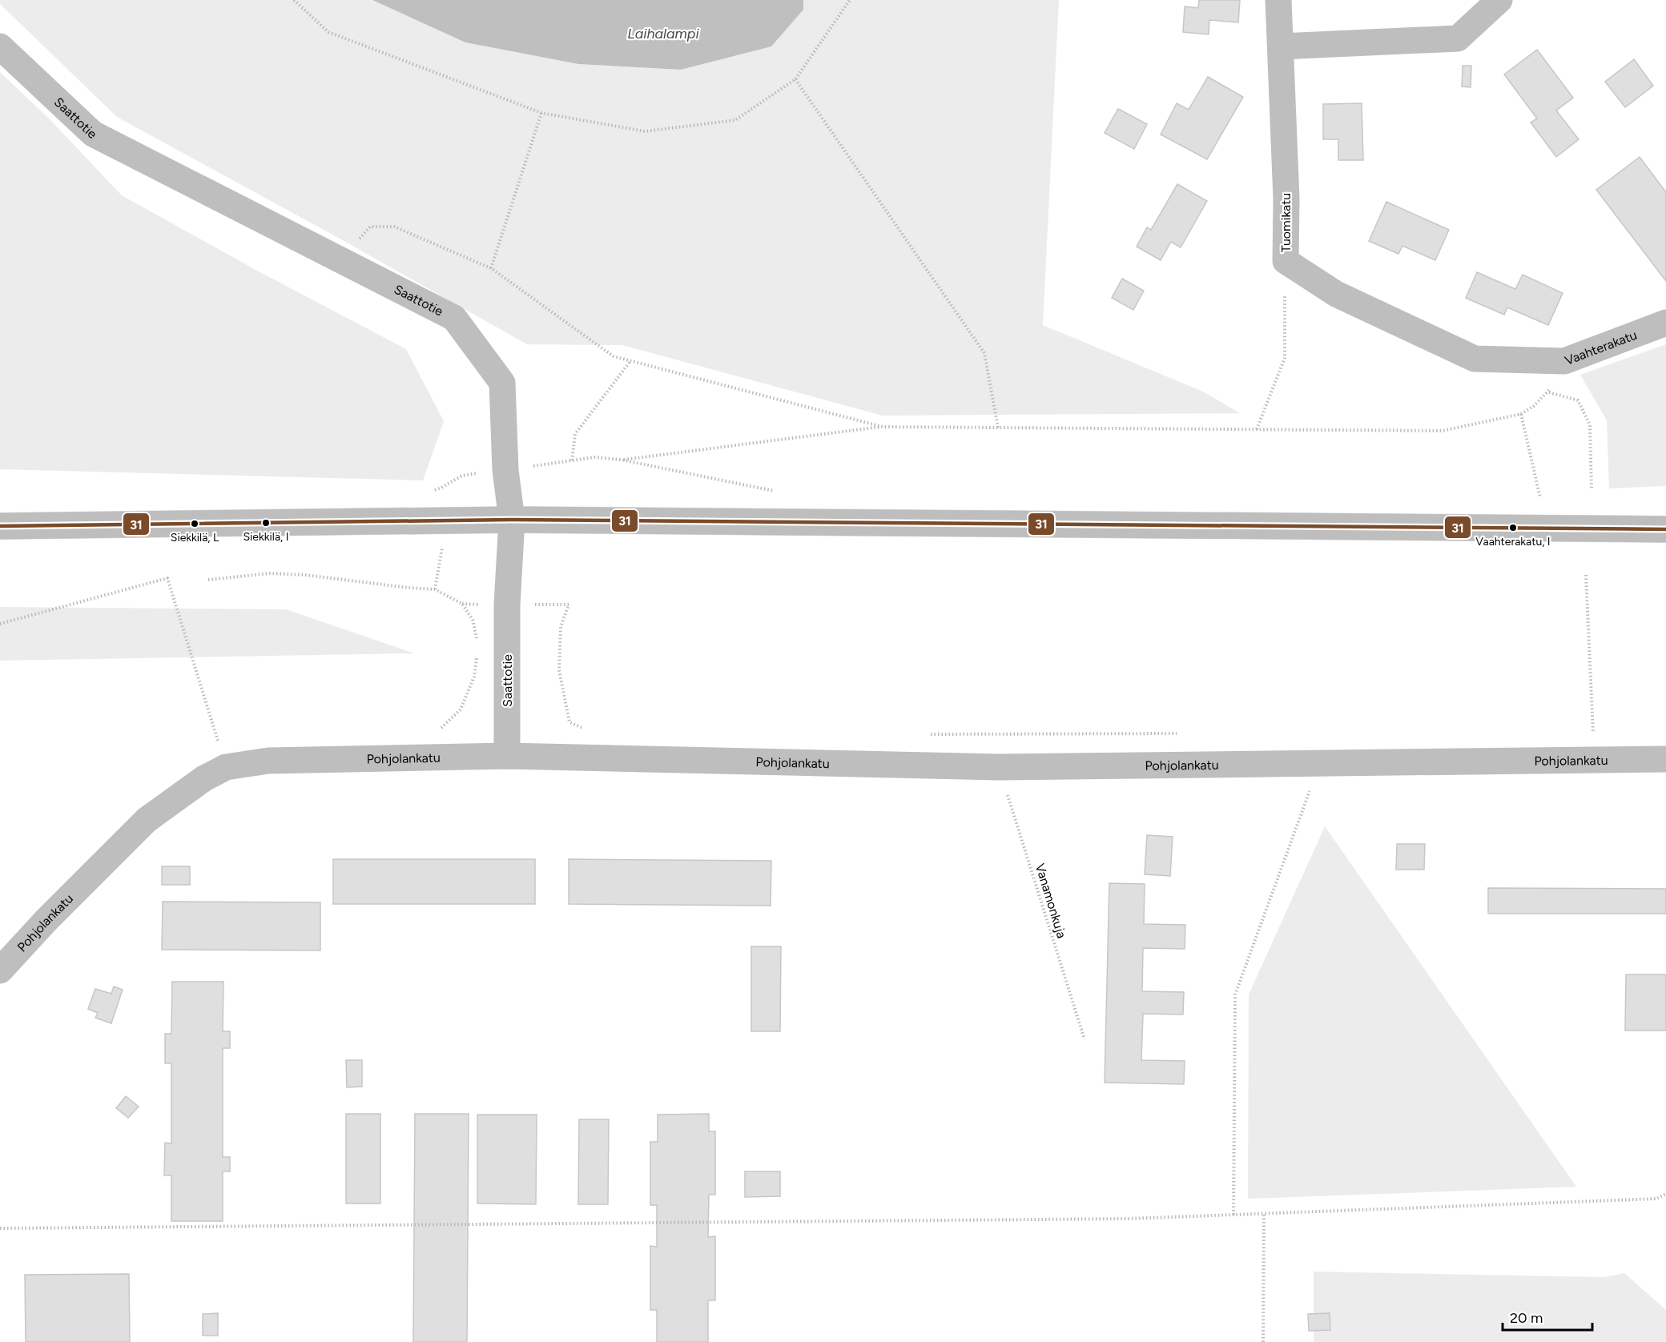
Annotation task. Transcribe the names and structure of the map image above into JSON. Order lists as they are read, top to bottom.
{
  "streets": {
    "street": [
      "Saattotie",
      "Tuomikatu",
      "Vaahterakatu",
      "Pohjolankatu"
    ],
    "path": ["Vanamonkuja"]
  },
  "crossings": [
    ["Saattotie", "Pohjolankatu"],
    ["Tuomikatu", "Vaahterakatu"],
    ["Pohjolankatu", "Vanamonkuja"]
  ],
  "water": ["Laihalampi"],
  "places": ["Siekkilä, I", "Siekkilä, L", "Vaahterakatu, I"],
  "lines": ["transit line 31"],
  "scale_bar": "20 m"
}
